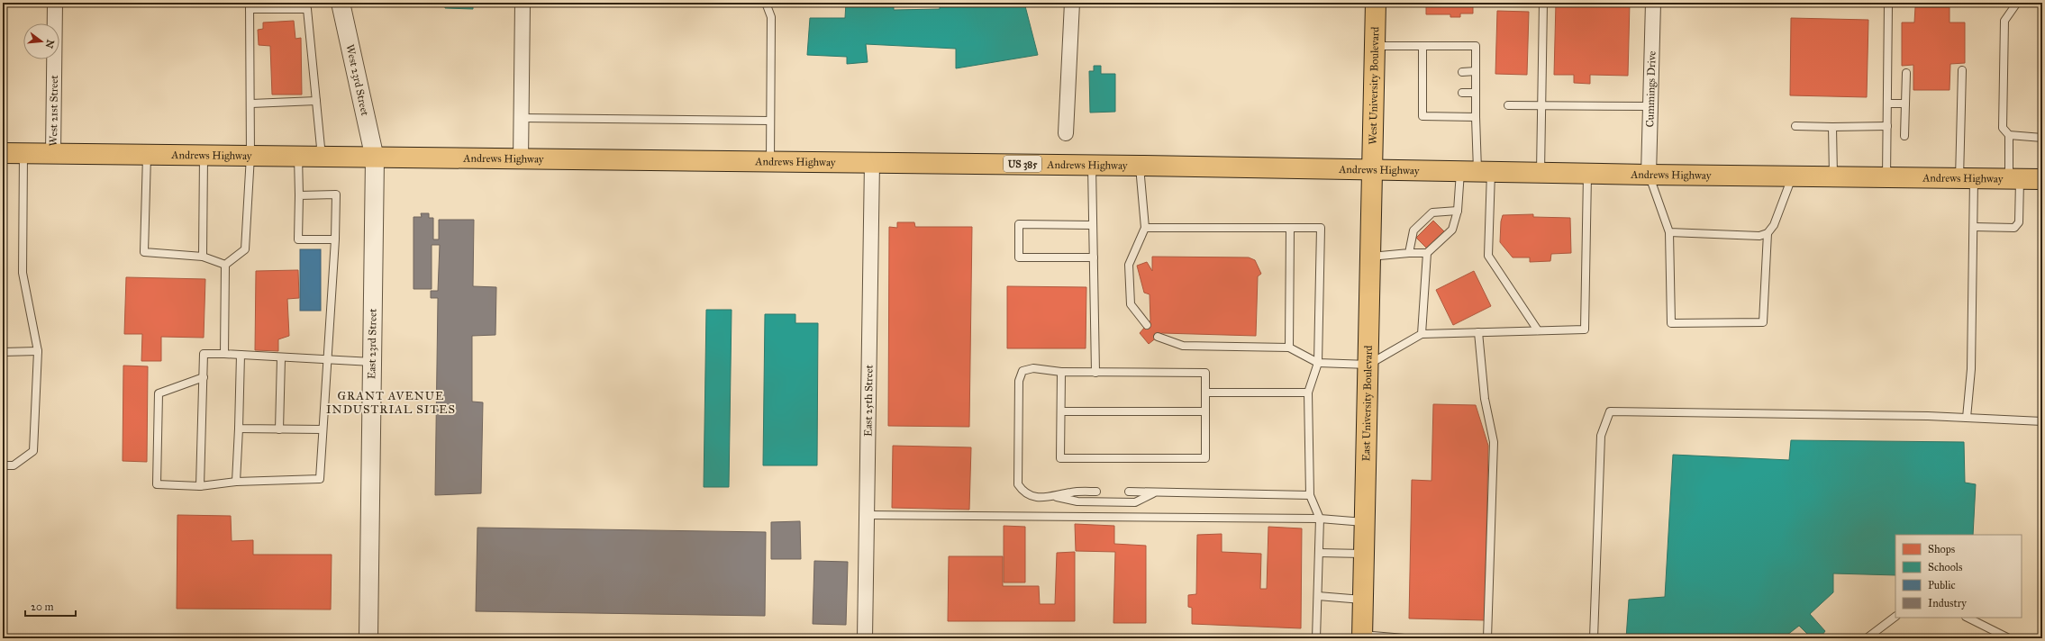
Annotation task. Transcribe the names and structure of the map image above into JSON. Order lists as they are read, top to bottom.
{
  "streets": {
    "main road": [
      "West University Boulevard",
      "Andrews Highway",
      "US 385",
      "East University Boulevard"
    ],
    "street": [
      "West 23rd Street",
      "Cummings Drive",
      "West 21st Street",
      "East 23rd Street",
      "East 25th Street"
    ]
  },
  "crossings": [
    ["West 23rd Street", "Andrews Highway"],
    ["West 23rd Street", "East 23rd Street"],
    ["West University Boulevard", "Andrews Highway"],
    ["West University Boulevard", "East University Boulevard"],
    ["Cummings Drive", "Andrews Highway"],
    ["West 21st Street", "Andrews Highway"],
    ["Andrews Highway", "East 23rd Street"],
    ["Andrews Highway", "East 25th Street"],
    ["Andrews Highway", "East University Boulevard"]
  ],
  "districts": ["GRANT AVENUE INDUSTRIAL SITES"],
  "legend": [
    "Shops",
    "Schools",
    "Public",
    "Industry"
  ],
  "scale_bar": "20 m",
  "north": "right"
}
